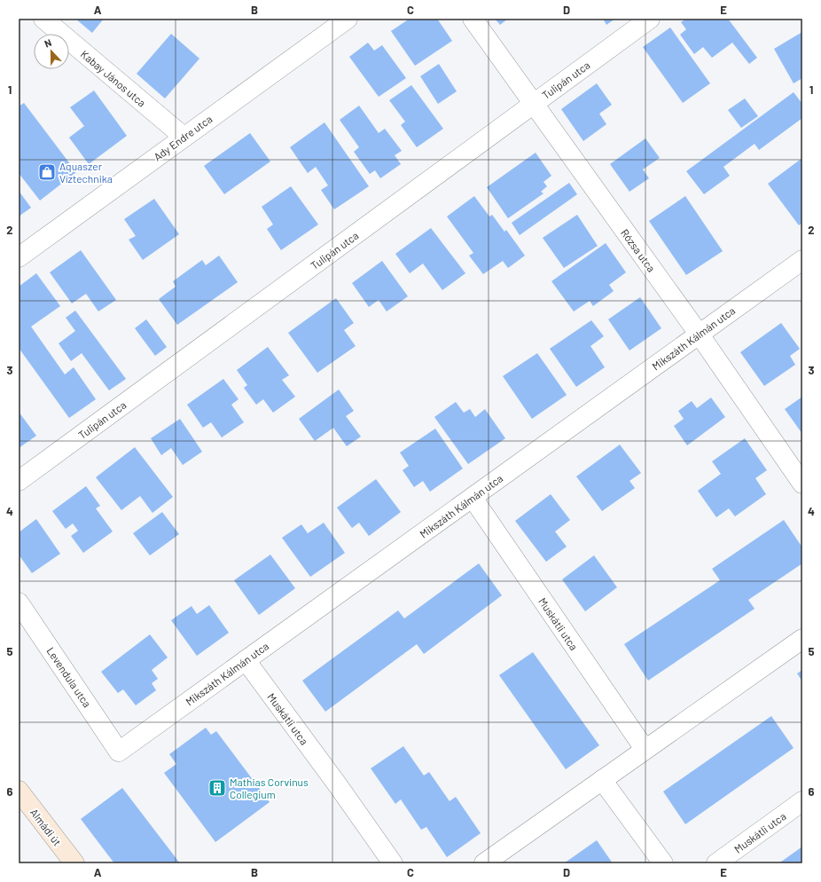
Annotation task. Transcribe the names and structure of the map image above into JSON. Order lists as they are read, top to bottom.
{
  "streets": {
    "street": [
      "Kabay János utca",
      "Tulipán utca",
      "Ady Endre utca",
      "Rózsa utca",
      "Mikszáth Kálmán utca",
      "Muskátli utca",
      "Levendula utca",
      "Almádi út"
    ]
  },
  "crossings": [
    ["Kabay János utca", "Ady Endre utca"],
    ["Tulipán utca", "Rózsa utca"],
    ["Rózsa utca", "Mikszáth Kálmán utca"],
    ["Mikszáth Kálmán utca", "Muskátli utca"],
    ["Mikszáth Kálmán utca", "Levendula utca"]
  ],
  "places": {
    "shop": ["Aquaszer Víztechnika"],
    "building": ["Mathias Corvinus Collegium"]
  },
  "north": "top",
  "grid": {
    "columns": [
      "A",
      "B",
      "C",
      "D",
      "E"
    ],
    "rows": [
      "1",
      "2",
      "3",
      "4",
      "5",
      "6"
    ]
  }
}
